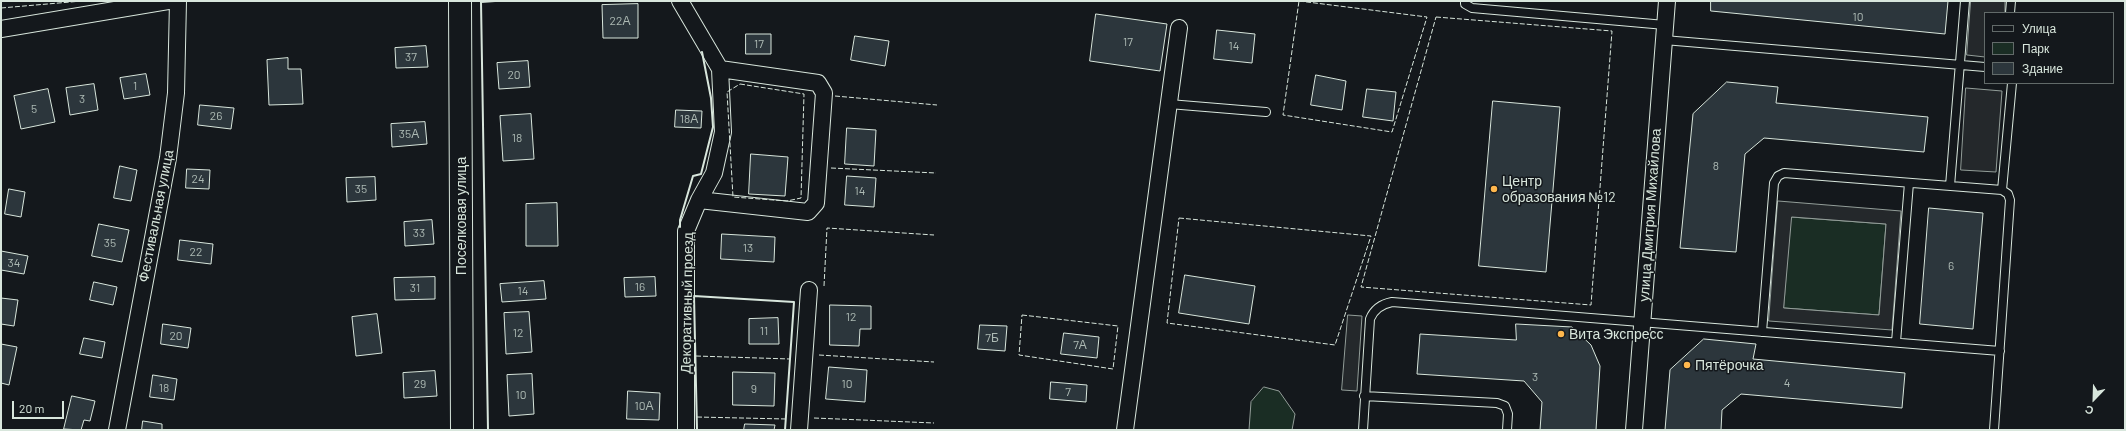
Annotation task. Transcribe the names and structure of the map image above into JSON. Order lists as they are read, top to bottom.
{
  "streets": {
    "main road": ["Поселковая улица"],
    "street": ["улица Дмитрия Михайлова", "Фестивальная улица", "Декоративный проезд"]
  },
  "places": ["Центр образования №12", "Вита Экспресс", "Пятёрочка"],
  "house_numbers": [
    "10",
    "22А",
    "17",
    "17",
    "14",
    "37",
    "20",
    "1",
    "3",
    "5",
    "26",
    "18А",
    "35А",
    "18",
    "8",
    "24",
    "35",
    "14",
    "33",
    "35",
    "13",
    "22",
    "34",
    "6",
    "16",
    "31",
    "14",
    "12",
    "11",
    "12",
    "20",
    "7Б",
    "7А",
    "3",
    "4",
    "29",
    "10",
    "18",
    "9",
    "7",
    "10",
    "10А"
  ],
  "legend": ["Улица", "Парк", "Здание"],
  "scale_bar": "20 m",
  "north": "bottom left"
}
